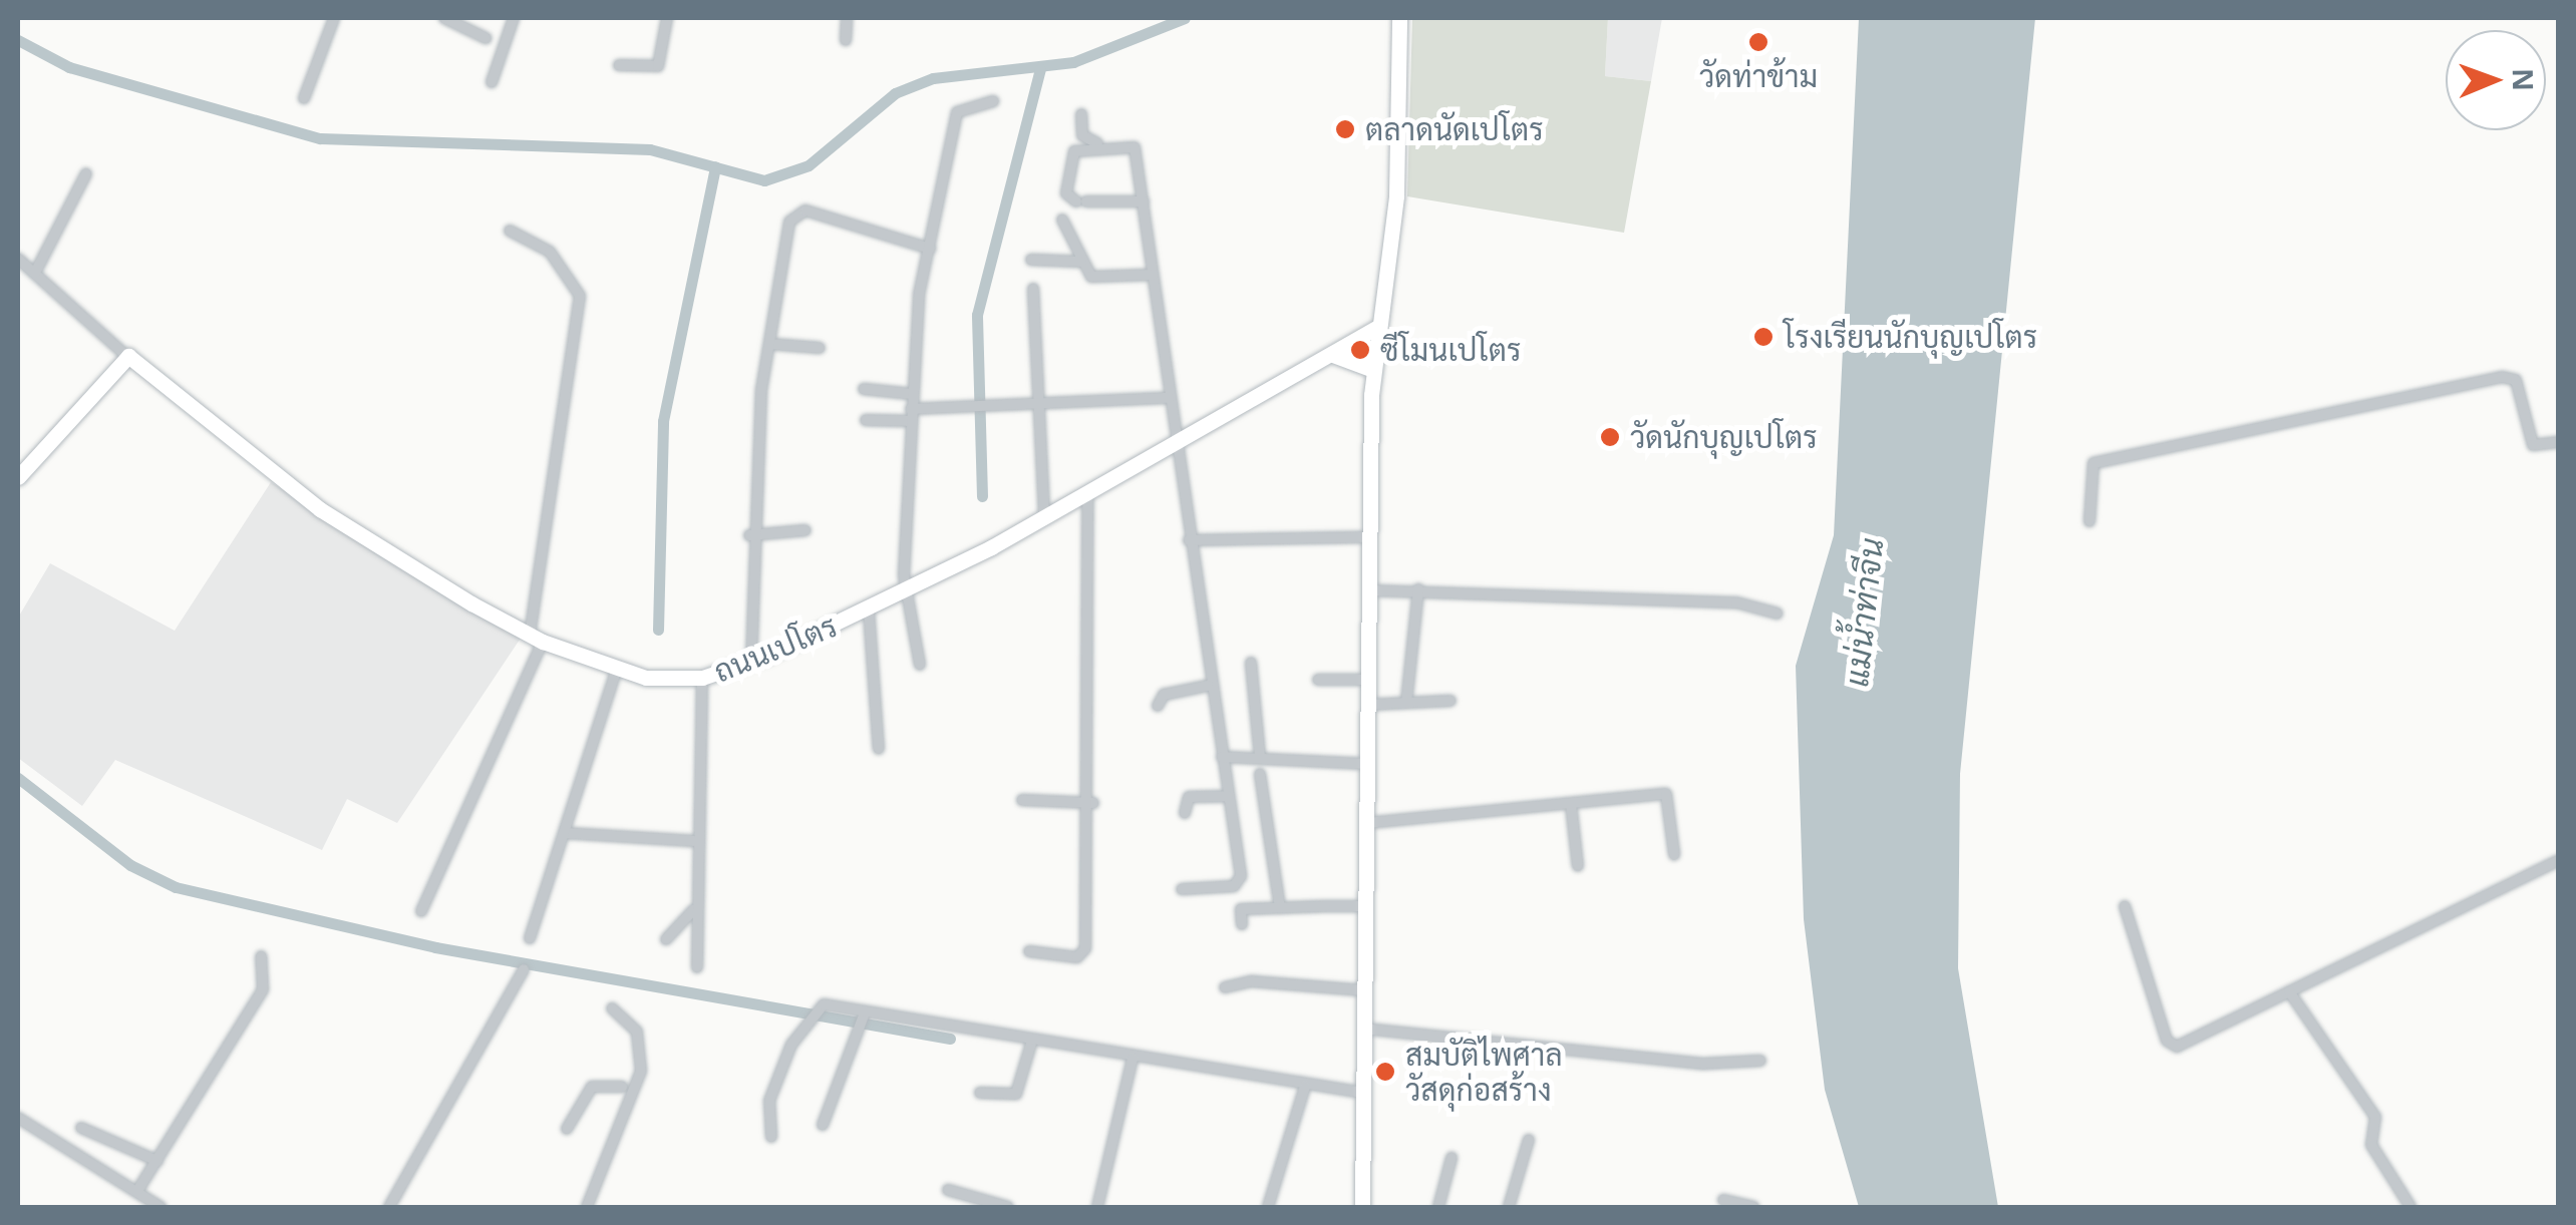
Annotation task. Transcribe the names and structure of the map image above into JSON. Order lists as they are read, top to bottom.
{
  "streets": {
    "street": ["ถนนเปโตร"]
  },
  "water": ["แม่น้ำท่าจีน"],
  "places": [
    "วัดท่าข้าม",
    "ตลาดนัดเปโตร",
    "โรงเรียนนักบุญเปโตร",
    "ซีโมนเปโตร",
    "วัดนักบุญเปโตร",
    "สมบัติไพศาล วัสดุก่อสร้าง"
  ],
  "north": "right"
}
